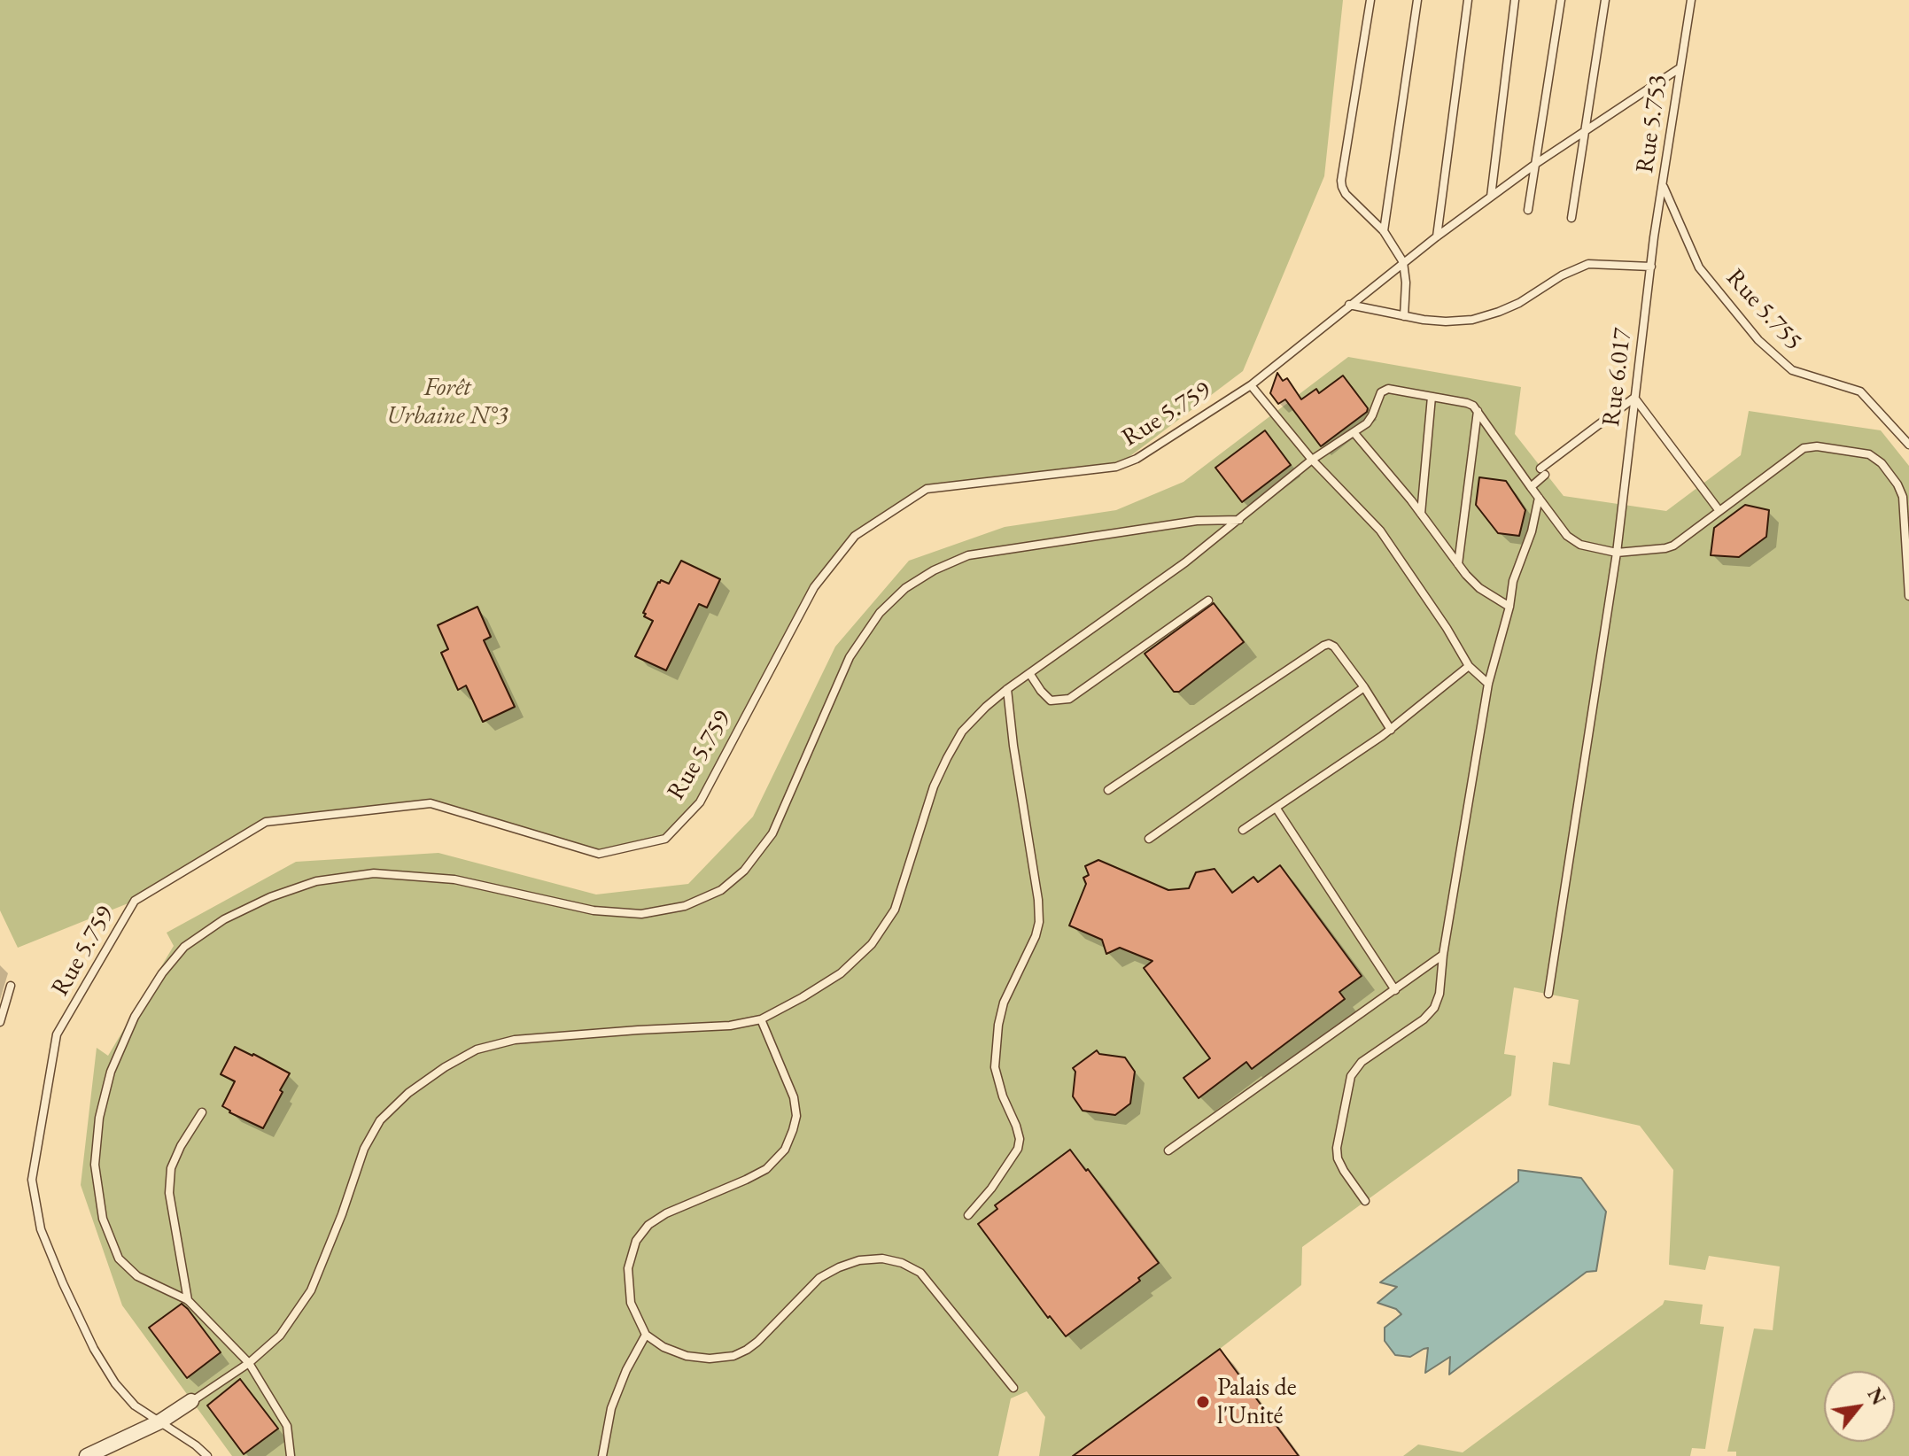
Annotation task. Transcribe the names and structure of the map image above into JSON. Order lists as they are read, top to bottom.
{
  "streets": {
    "lane": [
      "Rue 5.753",
      "Rue 5.755",
      "Rue 6.017",
      "Rue 5.759"
    ]
  },
  "crossings": [
    ["Rue 5.753", "Rue 5.755"],
    ["Rue 5.753", "Rue 6.017"],
    ["Rue 5.753", "Rue 5.759"]
  ],
  "parks": ["Forêt Urbaine N°3"],
  "places": ["Palais de l'Unité"],
  "north": "top right"
}
